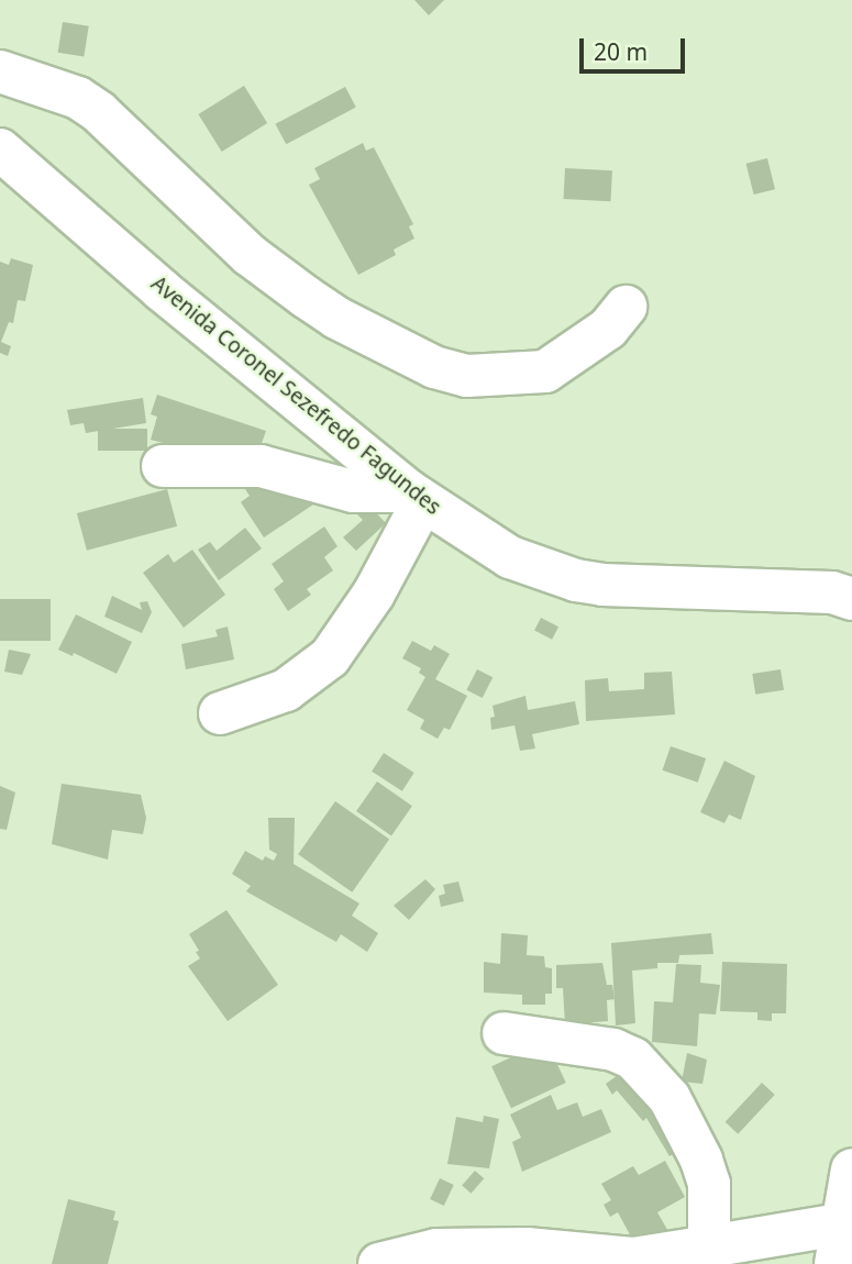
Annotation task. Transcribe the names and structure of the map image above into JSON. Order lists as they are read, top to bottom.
{
  "streets": {
    "street": ["Avenida Coronel Sezefredo Fagundes"]
  },
  "scale_bar": "20 m"
}
